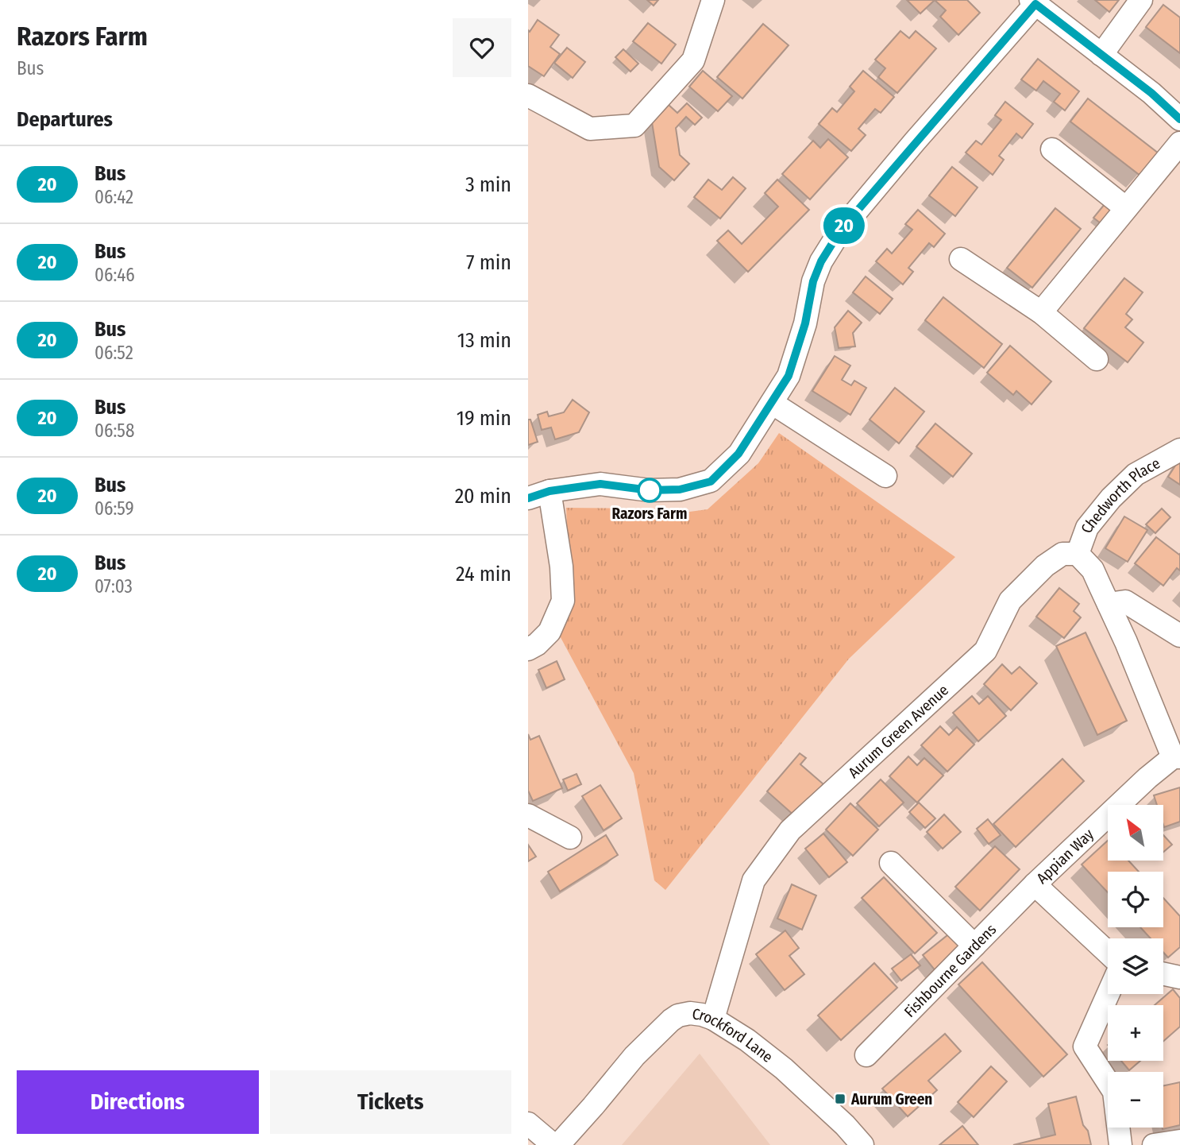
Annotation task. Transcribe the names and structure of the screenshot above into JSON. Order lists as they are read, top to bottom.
{
  "streets": {
    "street": [
      "Chedworth Place",
      "Aurum Green Avenue",
      "Appian Way",
      "Fishbourne Gardens",
      "Crockford Lane"
    ]
  },
  "crossings": [
    ["Chedworth Place", "Aurum Green Avenue"],
    ["Aurum Green Avenue", "Crockford Lane"],
    ["Appian Way", "Fishbourne Gardens"]
  ],
  "places": {
    "other": ["Razors Farm"],
    "transit": ["Aurum Green"]
  },
  "lines": ["bus line 20"],
  "north": "top left",
  "page": {
    "heading": [
      ["Razors Farm", "Bus"],
      "Departures"
    ],
    "on_map": "20",
    "list": [
      {
        "mark": "20",
        "name": "Bus",
        "note": "06:42",
        "value": "3 min"
      },
      {
        "mark": "20",
        "name": "Bus",
        "note": "06:46",
        "value": "7 min"
      },
      {
        "mark": "20",
        "name": "Bus",
        "note": "06:52",
        "value": "13 min"
      },
      {
        "mark": "20",
        "name": "Bus",
        "note": "06:58",
        "value": "19 min"
      },
      {
        "mark": "20",
        "name": "Bus",
        "note": "06:59",
        "value": "20 min"
      },
      {
        "mark": "20",
        "name": "Bus",
        "note": "07:03",
        "value": "24 min"
      }
    ],
    "map_buttons": ["+", "−"],
    "buttons": ["Directions", "Tickets"]
  }
}
